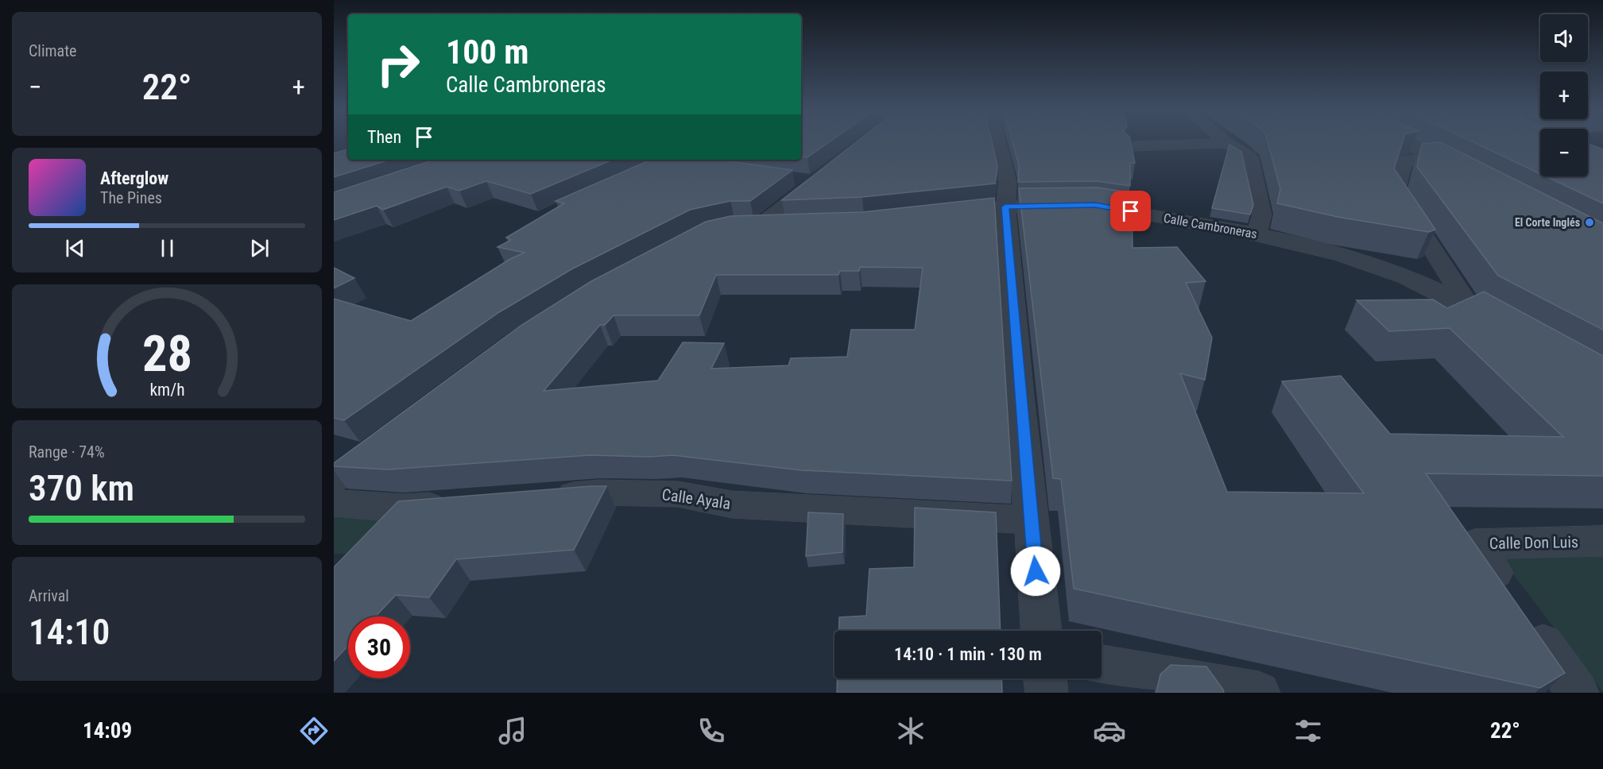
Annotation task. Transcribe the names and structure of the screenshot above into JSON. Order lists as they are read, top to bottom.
{
  "streets": {
    "street": ["Calle Cambroneras", "Calle Ayala", "Calle Don Luis"]
  },
  "places": ["El Corte Inglés"],
  "page": {
    "tile": [
      "Climate",
      ["Range · 74%", "370 km"],
      ["Arrival", "14:10"]
    ],
    "map_buttons": ["+", "−"],
    "turn": ["100 m", "Calle Cambroneras"],
    "heat": ["−", "22°", "+"],
    "then": "Then",
    "song": ["Afterglow", "The Pines"],
    "limit": "30",
    "trip": "14:10 · 1 min · 130 m",
    "tabs": ["14:09", "22°"],
    "gauge": ["28", "km/h"]
  }
}
